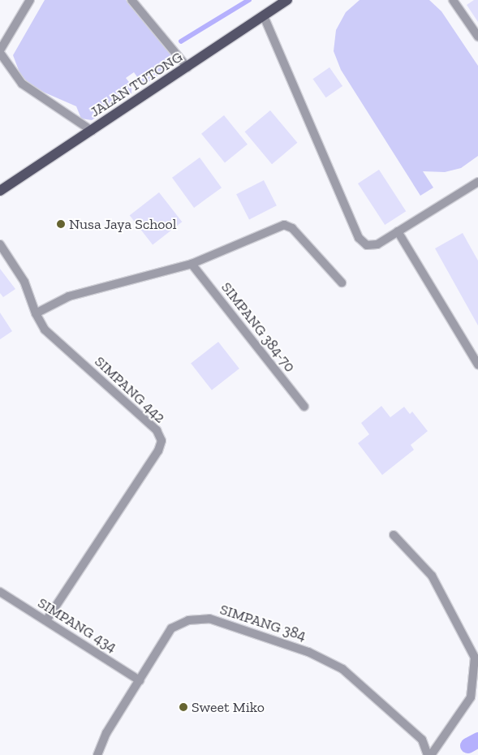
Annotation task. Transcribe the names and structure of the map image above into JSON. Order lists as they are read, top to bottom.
{
  "streets": {
    "main road": ["JALAN TUTONG"],
    "street": [
      "SIMPANG 384-70",
      "SIMPANG 442",
      "SIMPANG 384",
      "SIMPANG 434"
    ]
  },
  "crossings": [
    ["SIMPANG 442", "SIMPANG 434"],
    ["SIMPANG 384", "SIMPANG 434"]
  ],
  "places": ["Nusa Jaya School", "Sweet Miko"]
}
